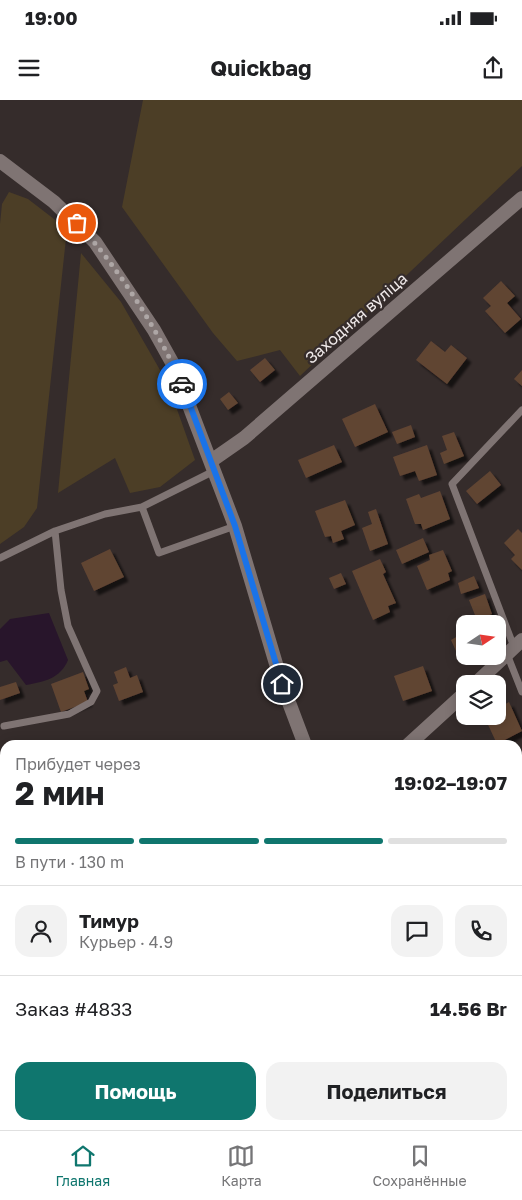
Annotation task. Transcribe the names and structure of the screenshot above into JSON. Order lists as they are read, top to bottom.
{
  "streets": {
    "street": ["Заходняя вуліца"]
  },
  "north": "right",
  "page": {
    "status": "19:00",
    "header": "Quickbag",
    "heading": ["2 мин", "Прибудет через", "19:02–19:07"],
    "panel": [
      "Тимур",
      "Курьер · 4.9",
      "Заказ #4833",
      "14.56 Br"
    ],
    "bar": "В пути · 130 m",
    "buttons": ["Помощь", "Поделиться"],
    "tabs": ["Главная", "Карта", "Сохранённые"]
  }
}
